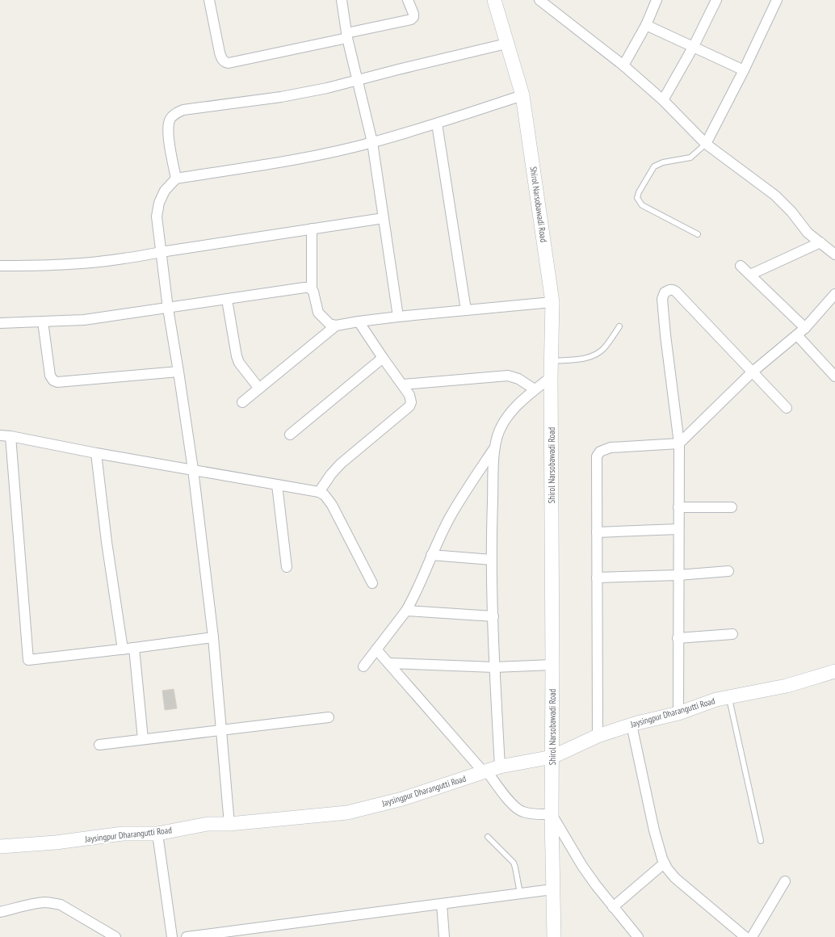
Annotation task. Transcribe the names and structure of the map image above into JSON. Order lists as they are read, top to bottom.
{
  "streets": {
    "main road": ["Shirol Narsobawadi Road", "Jaysingpur Dharangutti Road"]
  },
  "crossings": [
    ["Shirol Narsobawadi Road", "Jaysingpur Dharangutti Road"]
  ]
}
